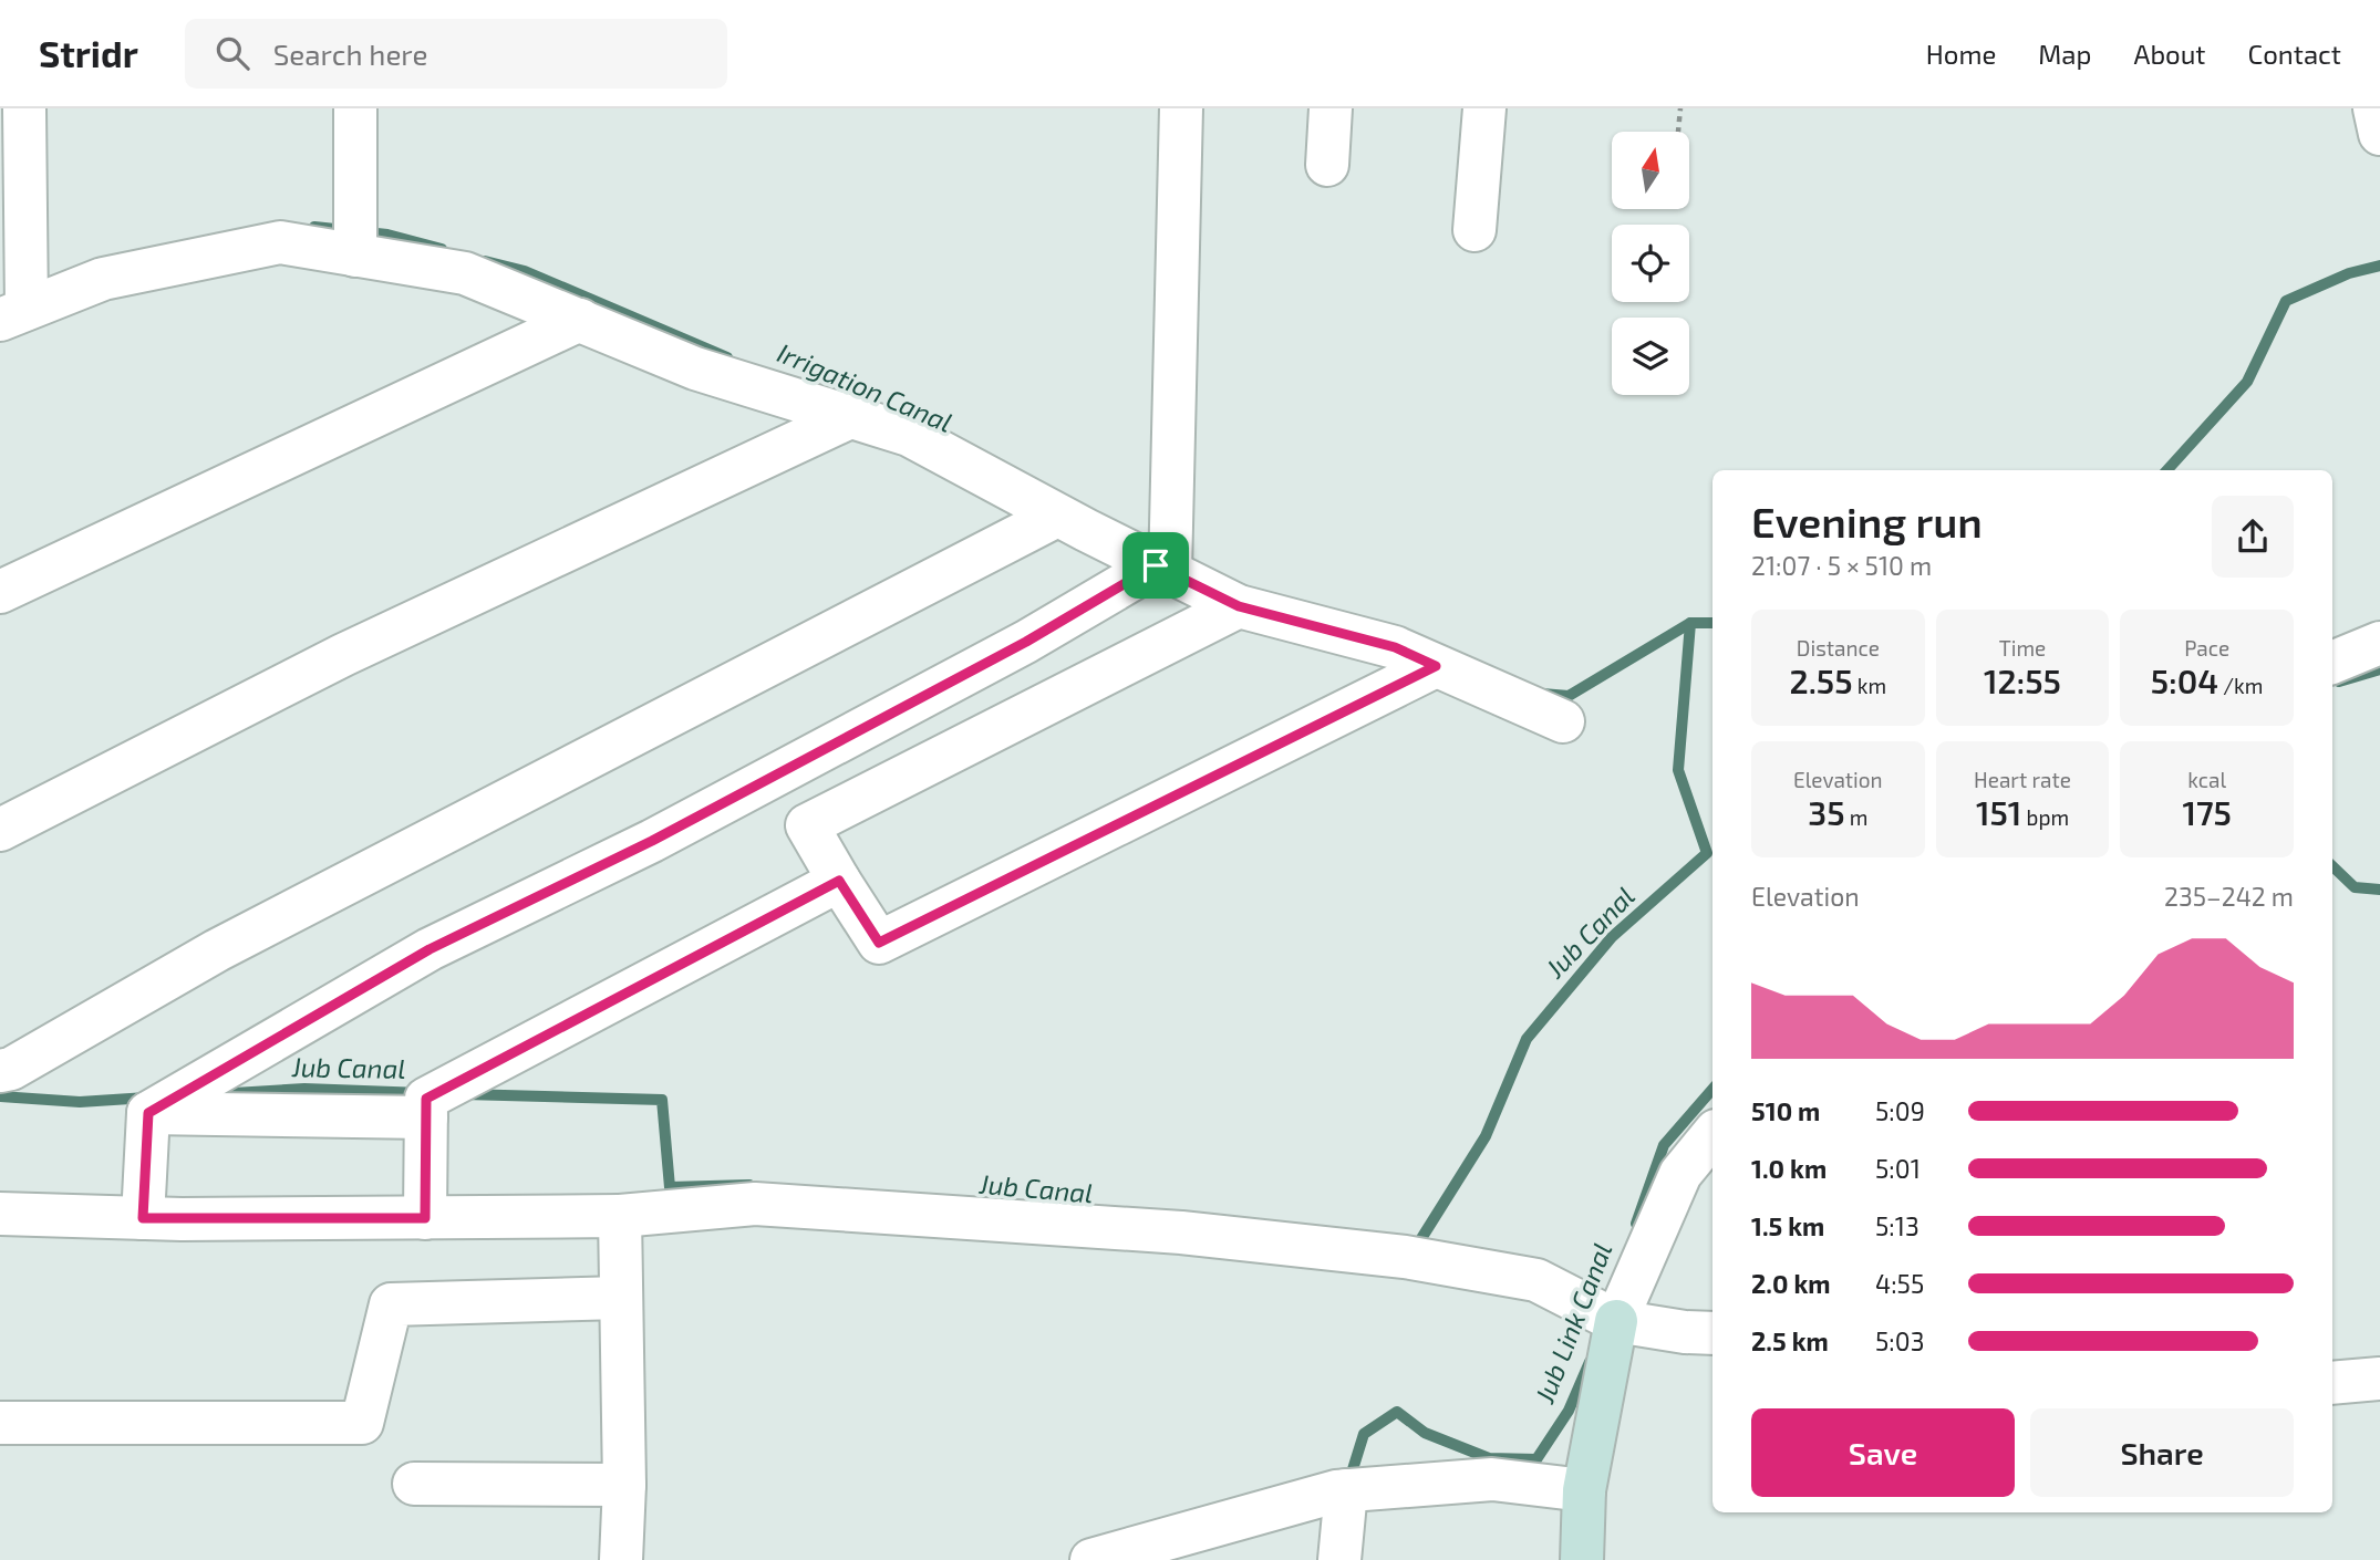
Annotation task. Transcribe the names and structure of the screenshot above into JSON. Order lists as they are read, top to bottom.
{
  "water": ["Irrigation Canal", "Jub Canal", "Jub Link Canal"],
  "north": "top",
  "page": {
    "header": "Stridr",
    "search": "Search here",
    "nav": [
      "Home",
      "Map",
      "About",
      "Contact"
    ],
    "heading": ["Evening run", "21:07 · 5 × 510 m"],
    "stats": [
      ["Distance", "2.55 km"],
      ["Time", "12:55"],
      ["Pace", "5:04 /km"],
      ["Elevation", "35 m"],
      ["Heart rate", "151 bpm"],
      ["kcal", "175"]
    ],
    "chart": ["Elevation", "235–242 m"],
    "list": [
      {
        "name": "510 m",
        "note": "5:09"
      },
      {
        "name": "1.0 km",
        "note": "5:01"
      },
      {
        "name": "1.5 km",
        "note": "5:13"
      },
      {
        "name": "2.0 km",
        "note": "4:55"
      },
      {
        "name": "2.5 km",
        "note": "5:03"
      }
    ],
    "buttons": ["Save", "Share"]
  }
}
